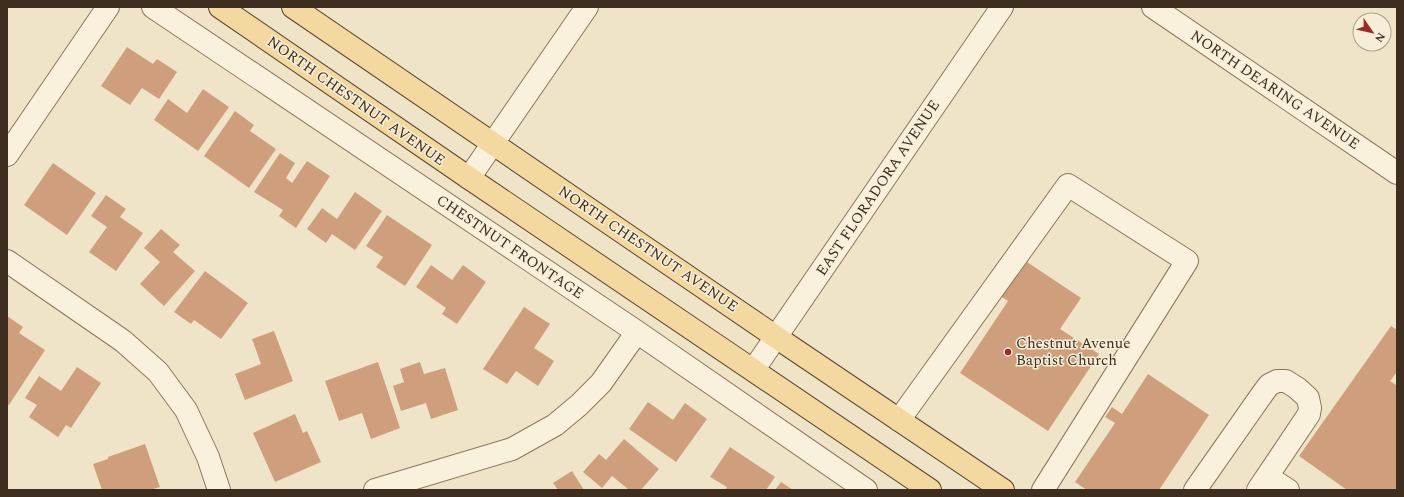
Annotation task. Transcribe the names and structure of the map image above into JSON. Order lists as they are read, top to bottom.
{
  "streets": {
    "main road": ["NORTH CHESTNUT AVENUE"],
    "street": ["NORTH DEARING AVENUE", "EAST FLORADORA AVENUE", "CHESTNUT FRONTAGE"]
  },
  "crossings": [
    ["NORTH CHESTNUT AVENUE", "EAST FLORADORA AVENUE"]
  ],
  "places": ["Chestnut Avenue Baptist Church"],
  "north": "bottom right"
}
